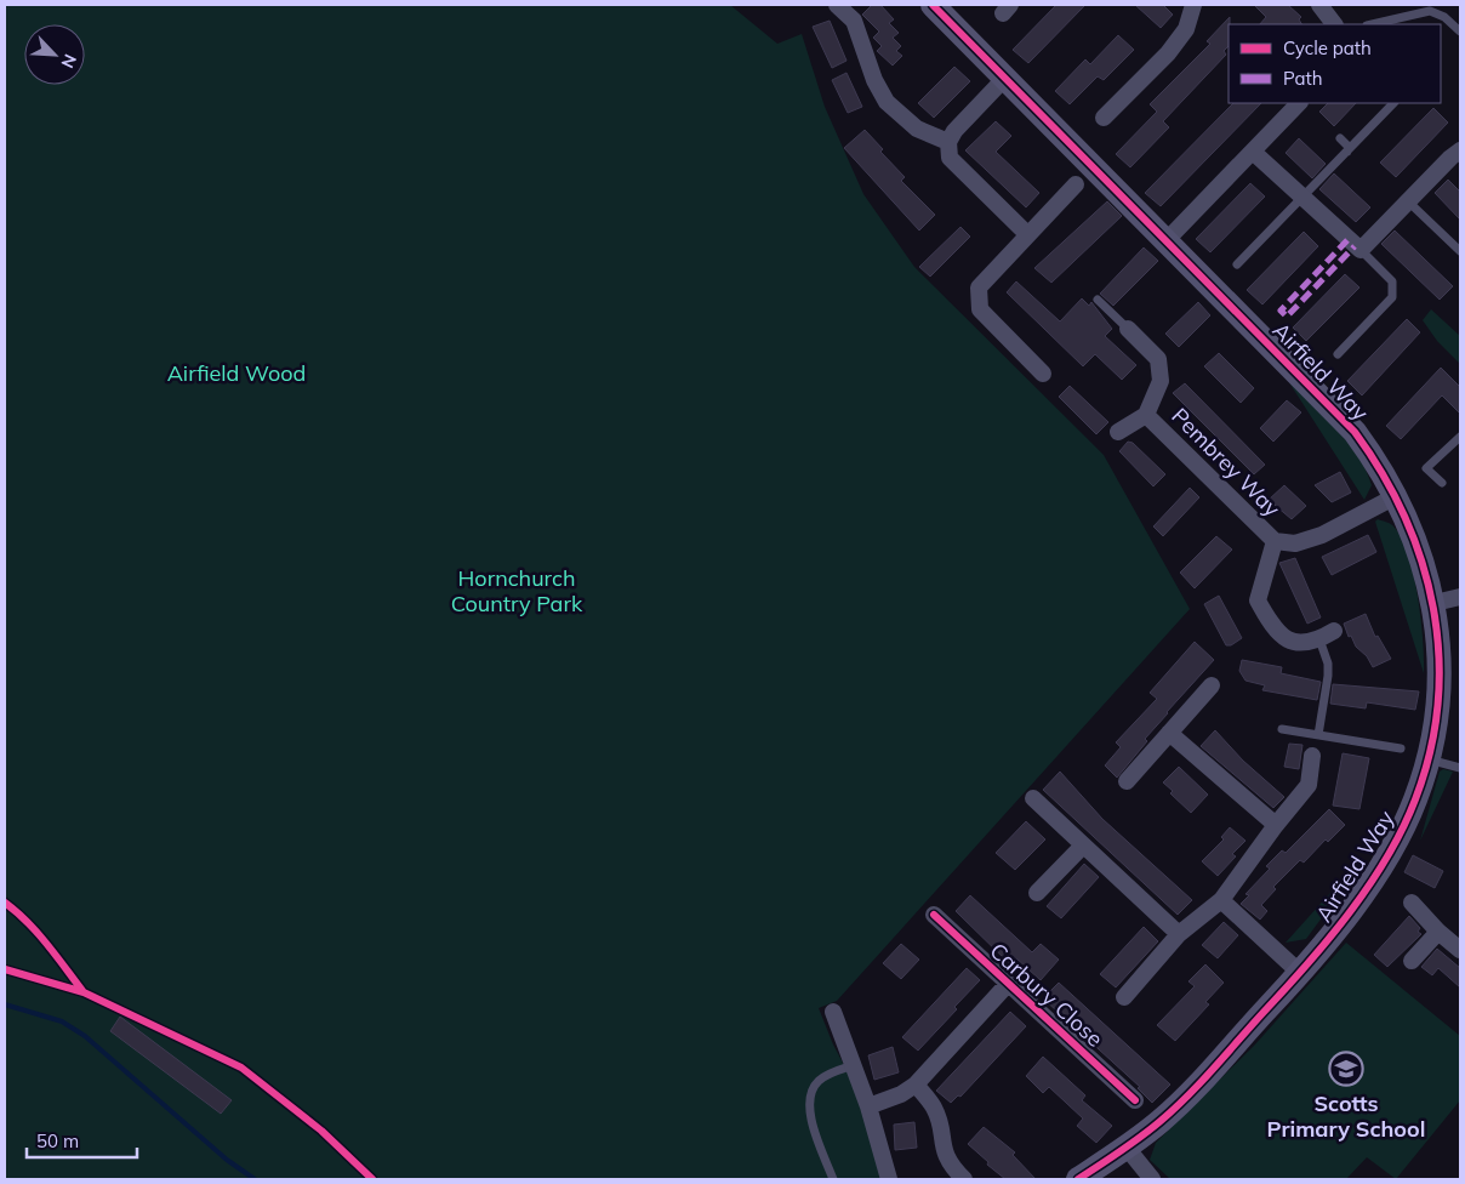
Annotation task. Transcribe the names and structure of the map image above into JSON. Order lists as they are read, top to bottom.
{
  "streets": {
    "street": ["Airfield Way", "Pembrey Way", "Carbury Close"]
  },
  "crossings": [
    ["Airfield Way", "Pembrey Way"]
  ],
  "parks": ["Airfield Wood", "Hornchurch Country Park"],
  "places": {
    "school or university": ["Scotts Primary School"]
  },
  "legend": ["Cycle path", "Path"],
  "scale_bar": "50 m",
  "north": "bottom right"
}
